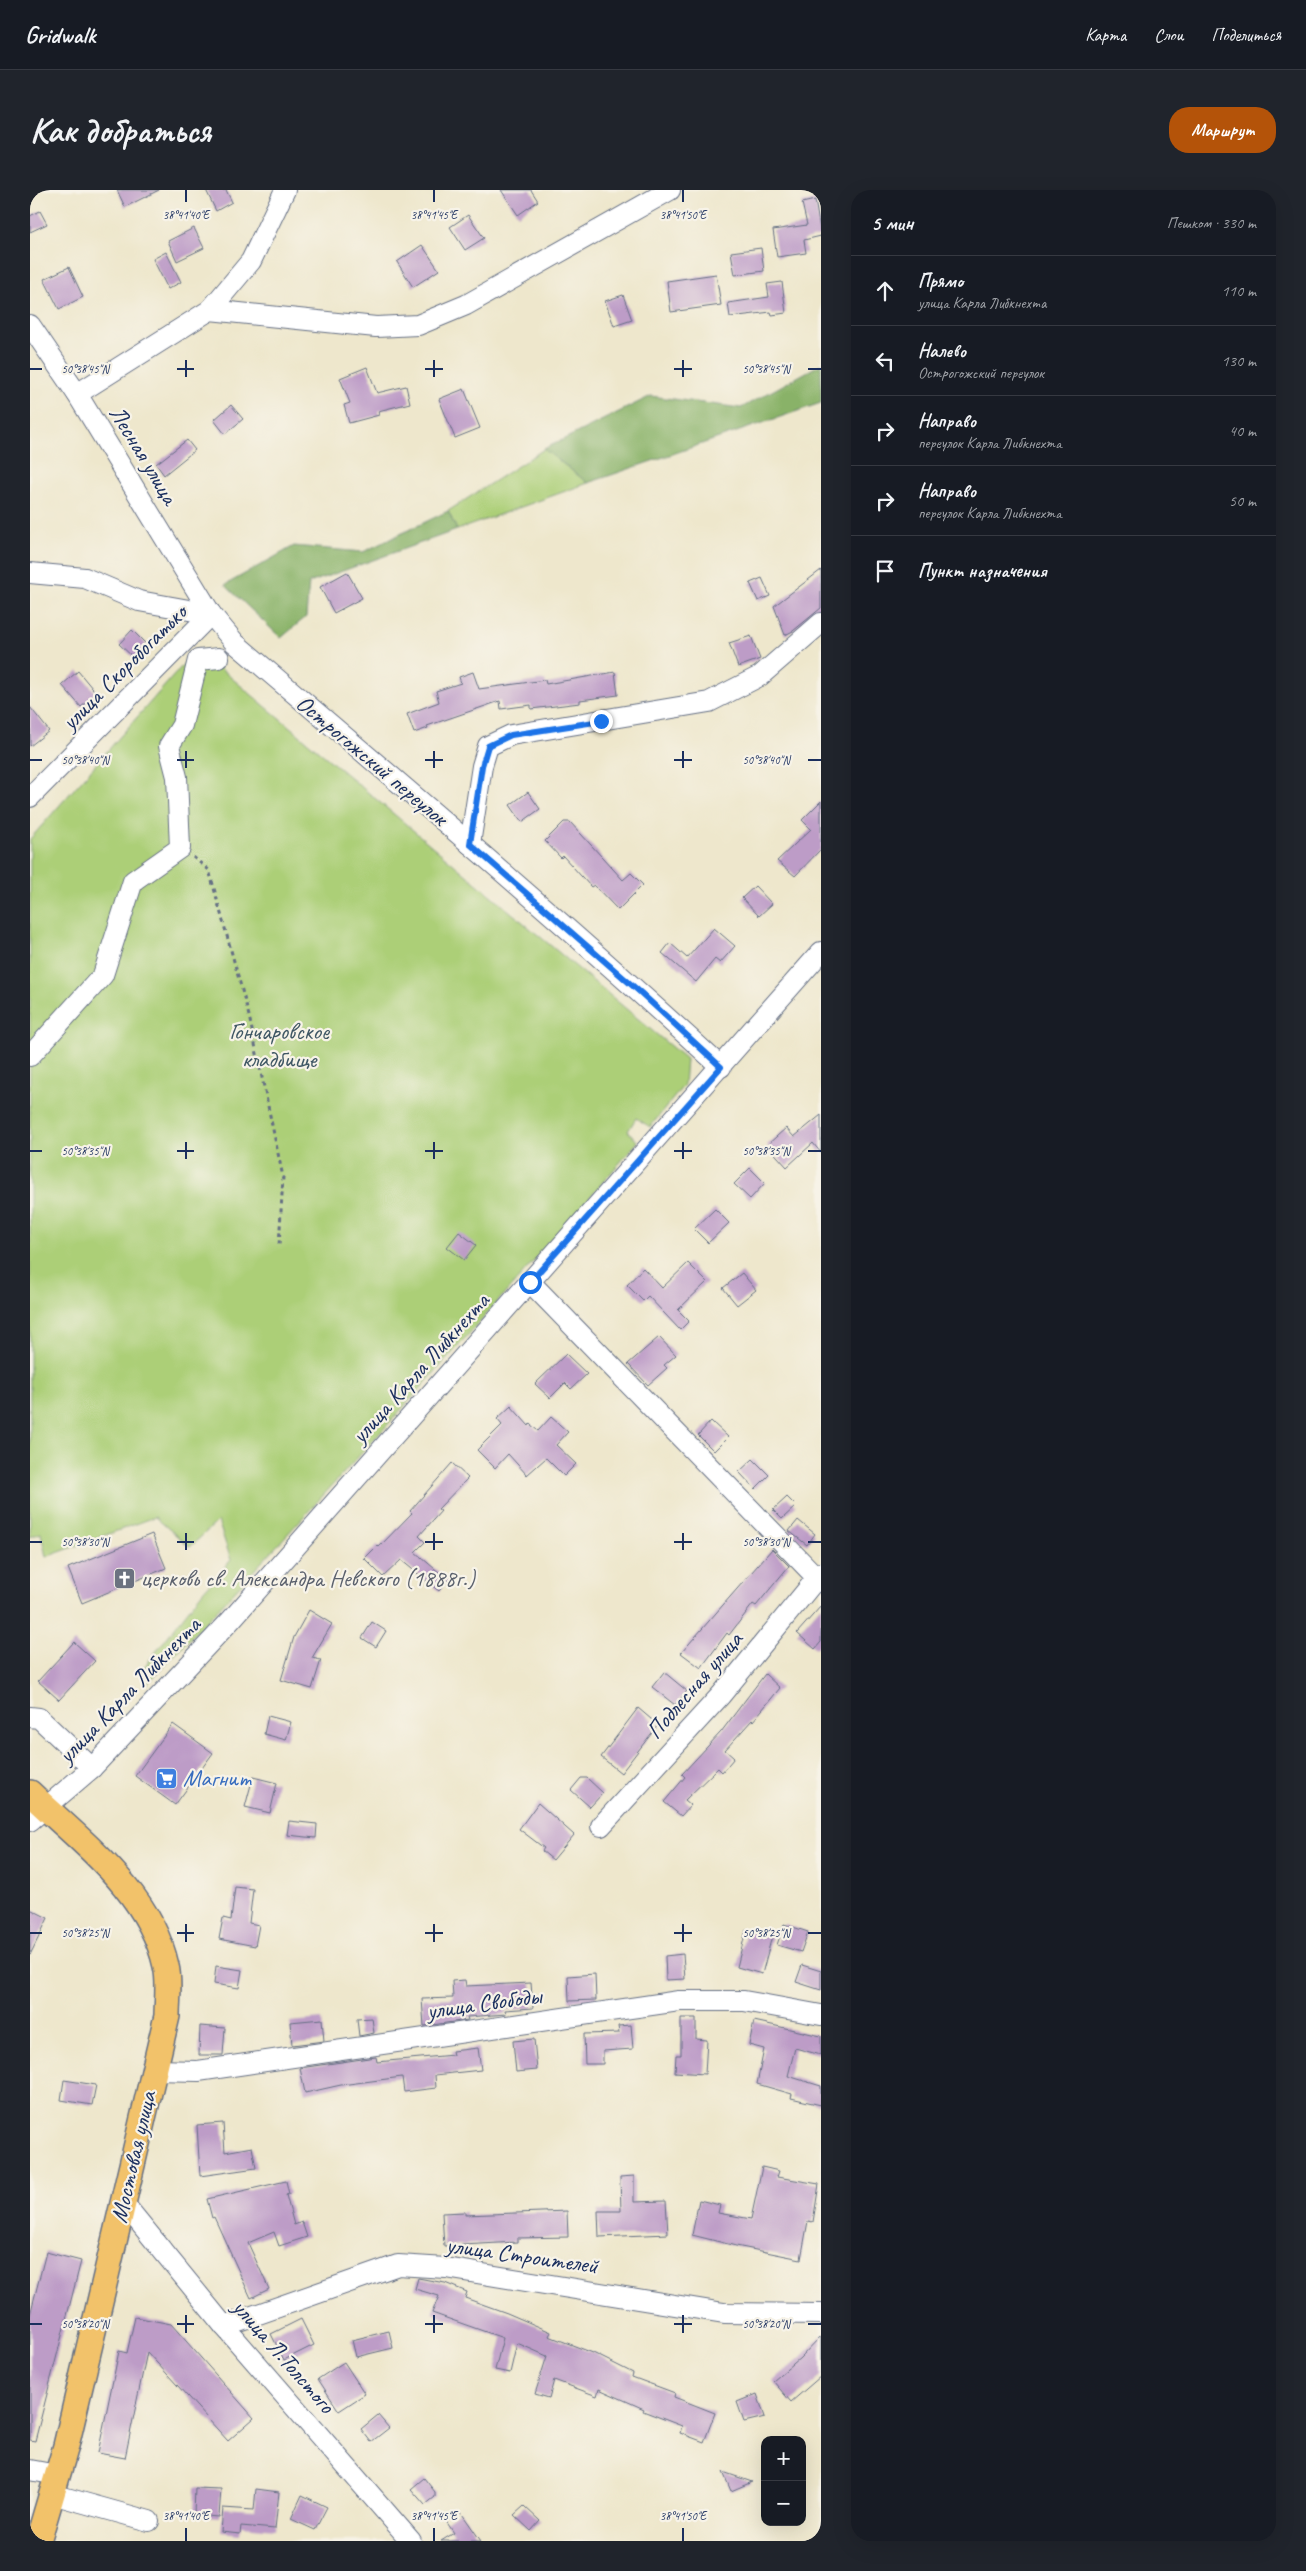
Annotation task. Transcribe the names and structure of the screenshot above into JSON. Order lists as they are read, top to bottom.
{
  "streets": {
    "main road": ["Мостовая улица"],
    "street": [
      "Лесная улица",
      "улица Скоробогатько",
      "Острогожский переулок",
      "улица Карла Либкнехта",
      "Подлесная улица",
      "улица Свободы",
      "улица Строителей",
      "улица Л.Толстого"
    ]
  },
  "crossings": [
    ["Лесная улица", "улица Скоробогатько"],
    ["Лесная улица", "Острогожский переулок"],
    ["улица Скоробогатько", "Острогожский переулок"],
    ["Острогожский переулок", "улица Карла Либкнехта"],
    ["улица Карла Либкнехта", "Мостовая улица"],
    ["улица Свободы", "Мостовая улица"],
    ["Мостовая улица", "улица Л.Толстого"],
    ["улица Строителей", "улица Л.Толстого"]
  ],
  "parks": ["Гончаровское кладбище"],
  "places": {
    "church": ["церковь св. Александра Невского (1888г.)"],
    "supermarket": ["Магнит"]
  },
  "page": {
    "header": "Gridwalk",
    "nav": ["Карта", "Слои", "Поделиться"],
    "buttons": "Маршрут",
    "title": "Как добраться",
    "heading": ["5 мин", "Пешком · 330 m"],
    "list": [
      ["Прямо", "улица Карла Либкнехта", "110 m"],
      ["Налево", "Острогожский переулок", "130 m"],
      ["Направо", "переулок Карла Либкнехта", "40 m"],
      ["Направо", "переулок Карла Либкнехта", "50 m"],
      "Пункт назначения"
    ],
    "map_buttons": ["+", "−"]
  },
  "coordinates": [
    "38°41'40\"E",
    "38°41'45\"E",
    "38°41'50\"E",
    "50°38'45\"N",
    "50°38'40\"N",
    "50°38'35\"N",
    "50°38'30\"N",
    "50°38'25\"N",
    "50°38'20\"N"
  ]
}
